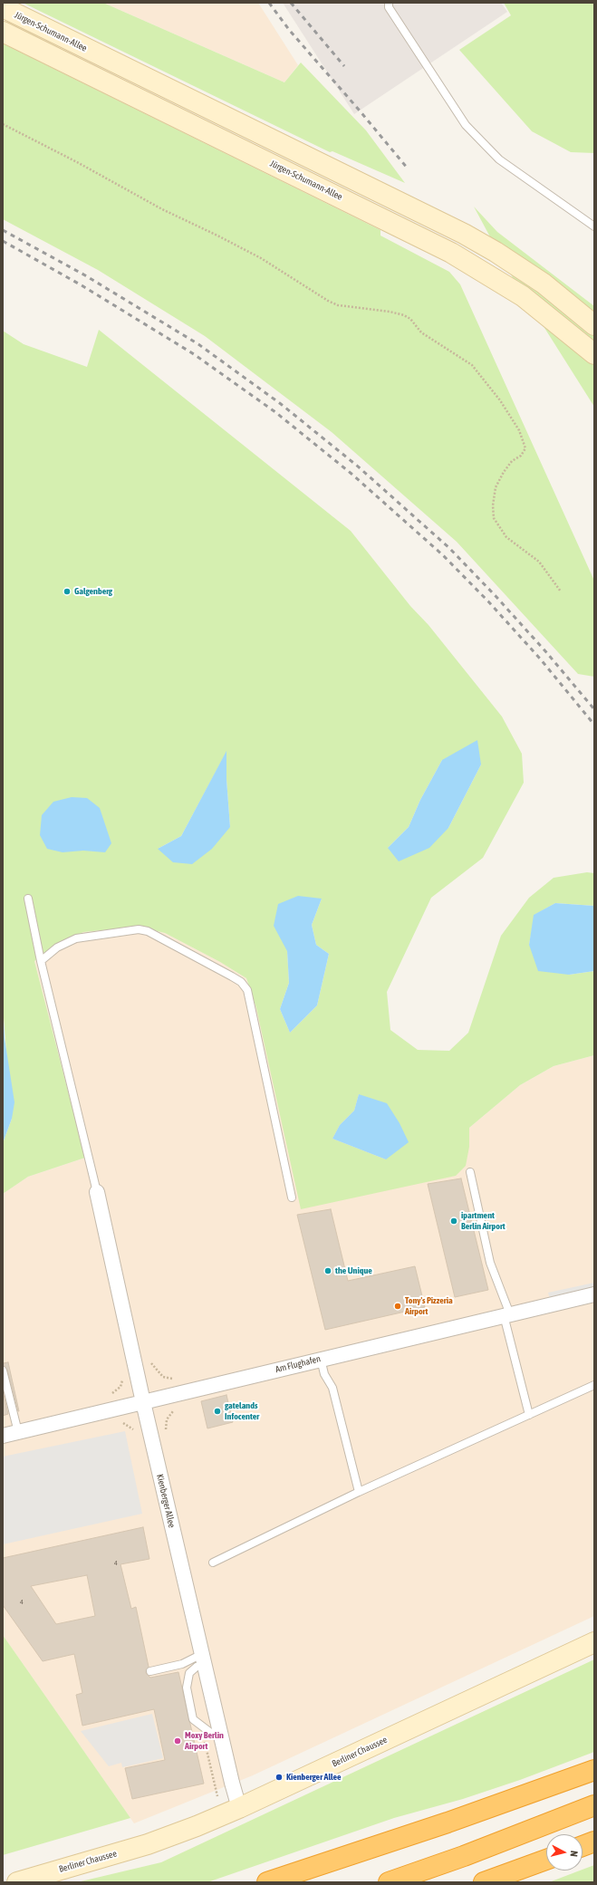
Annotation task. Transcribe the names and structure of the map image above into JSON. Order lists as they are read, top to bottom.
{
  "streets": {
    "street": [
      "Jürgen-Schumann-Allee",
      "Am Flughafen",
      "Kienberger Allee",
      "Berliner Chaussee"
    ]
  },
  "crossings": [
    ["Am Flughafen", "Kienberger Allee"],
    ["Kienberger Allee", "Berliner Chaussee"]
  ],
  "places": [
    "Galgenberg",
    "ipartment Berlin Airport",
    "the Unique",
    "Tony's Pizzeria Airport",
    "gatelands Infocenter",
    "Moxy Berlin Airport",
    "Kienberger Allee"
  ],
  "house_numbers": ["4", "4"],
  "north": "right"
}
